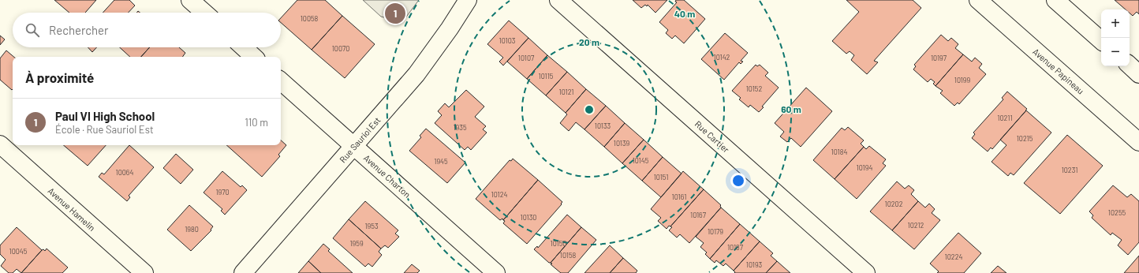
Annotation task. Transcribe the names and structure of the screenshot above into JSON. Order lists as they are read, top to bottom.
{
  "streets": {
    "street": [
      "Avenue Papineau",
      "Rue Cartier",
      "Rue Sauriol Est",
      "Avenue Charton",
      "Avenue Hamelin"
    ]
  },
  "crossings": [
    ["Rue Sauriol Est", "Avenue Charton"]
  ],
  "house_numbers": [
    "10058",
    "10103",
    "10070",
    "10142",
    "10107",
    "10197",
    "10115",
    "10199",
    "10152",
    "10121",
    "10211",
    "10133",
    "1935",
    "10215",
    "10139",
    "10184",
    "10145",
    "1945",
    "10194",
    "10231",
    "10064",
    "10151",
    "1970",
    "10124",
    "10161",
    "10202",
    "10255",
    "10167",
    "10130",
    "10212",
    "1953",
    "1980",
    "10179",
    "1959",
    "10150",
    "10187",
    "10045",
    "10158",
    "10224",
    "10193"
  ],
  "page": {
    "pins": "1",
    "map_buttons": ["+", "−"],
    "search": "Rechercher",
    "heading": "À proximité",
    "list": [
      {
        "mark": "1",
        "name": "Paul VI High School",
        "note": "École · Rue Sauriol Est",
        "value": "110 m"
      }
    ]
  },
  "rings": ["40 m", "20 m", "60 m"]
}
